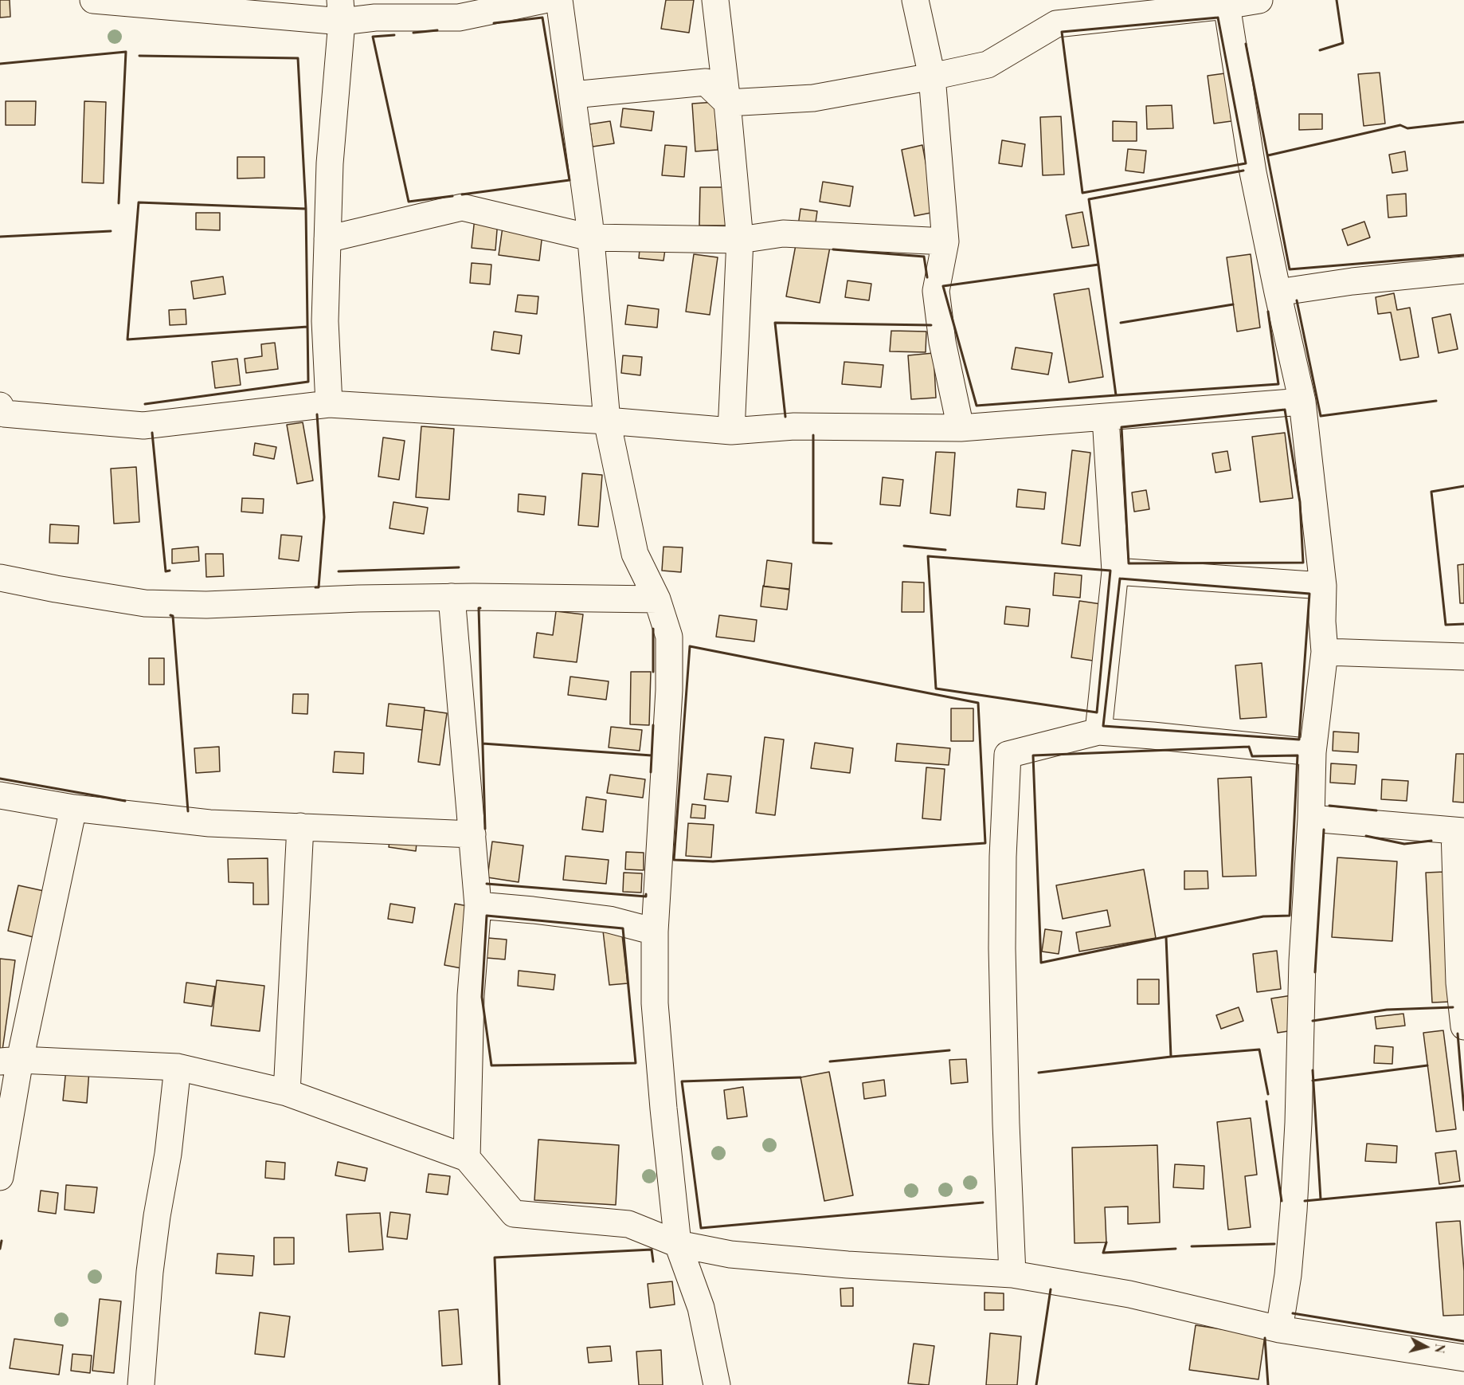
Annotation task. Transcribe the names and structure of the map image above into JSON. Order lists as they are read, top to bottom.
{
  "north": "right"
}
